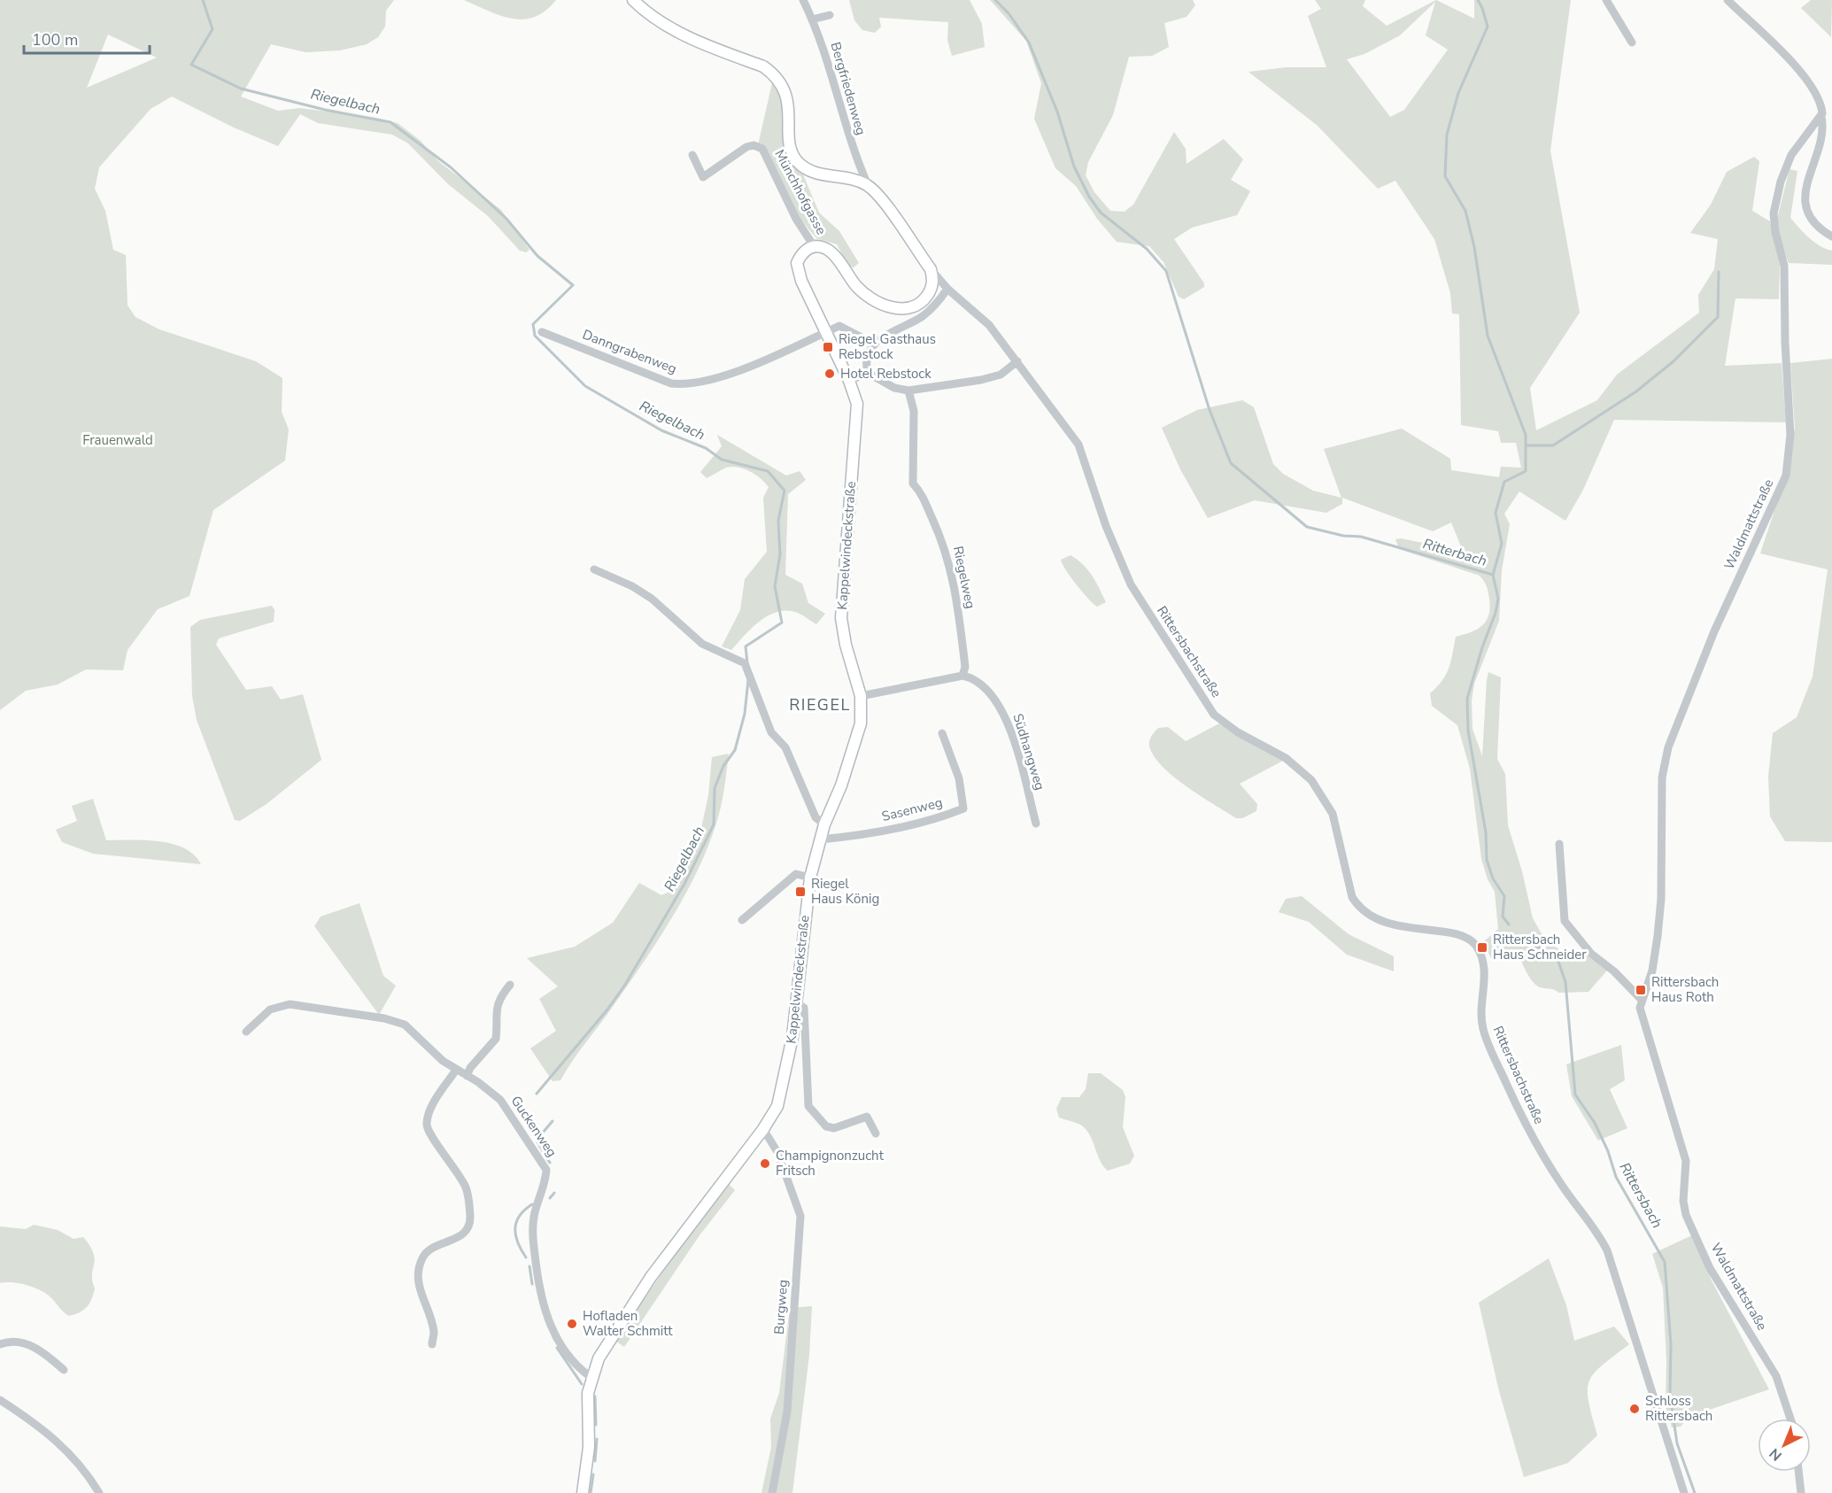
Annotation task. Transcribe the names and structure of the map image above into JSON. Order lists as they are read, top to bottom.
{
  "streets": {
    "street": [
      "Bergfriedenweg",
      "Münchhofgasse",
      "Danngrabenweg",
      "Waldmattstraße",
      "Kappelwindeckstraße",
      "Riegelweg",
      "Rittersbachstraße",
      "Südhangweg",
      "Sasenweg",
      "Guckenweg",
      "Burgweg"
    ]
  },
  "crossings": [
    ["Münchhofgasse", "Kappelwindeckstraße"],
    ["Danngrabenweg", "Kappelwindeckstraße"],
    ["Kappelwindeckstraße", "Sasenweg"],
    ["Kappelwindeckstraße", "Guckenweg"],
    ["Kappelwindeckstraße", "Burgweg"],
    ["Riegelweg", "Südhangweg"]
  ],
  "districts": ["RIEGEL"],
  "water": ["Riegelbach", "Ritterbach", "Rittersbach"],
  "parks": ["Frauenwald"],
  "places": {
    "transit": [
      "Riegel Gasthaus Rebstock",
      "Riegel Haus König",
      "Rittersbach Haus Schneider",
      "Rittersbach Haus Roth"
    ],
    "other": [
      "Hotel Rebstock",
      "Champignonzucht Fritsch",
      "Hofladen Walter Schmitt",
      "Schloss Rittersbach"
    ]
  },
  "scale_bar": "100 m",
  "north": "bottom left"
}
